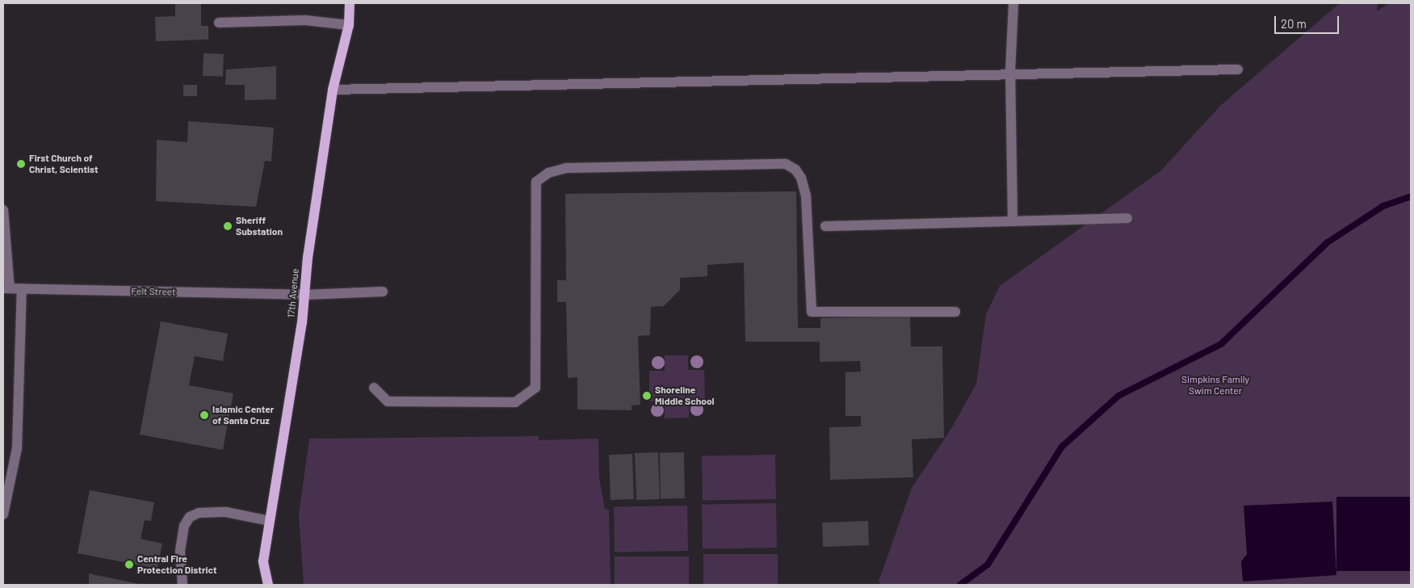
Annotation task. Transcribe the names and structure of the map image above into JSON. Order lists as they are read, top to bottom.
{
  "streets": {
    "main road": ["17th Avenue"],
    "street": ["Felt Street"]
  },
  "crossings": [
    ["Felt Street", "17th Avenue"]
  ],
  "parks": ["Simpkins Family Swim Center"],
  "places": [
    "First Church of Christ, Scientist",
    "Sheriff Substation",
    "Shoreline Middle School",
    "Islamic Center of Santa Cruz",
    "Central Fire Protection District"
  ],
  "scale_bar": "20 m"
}
